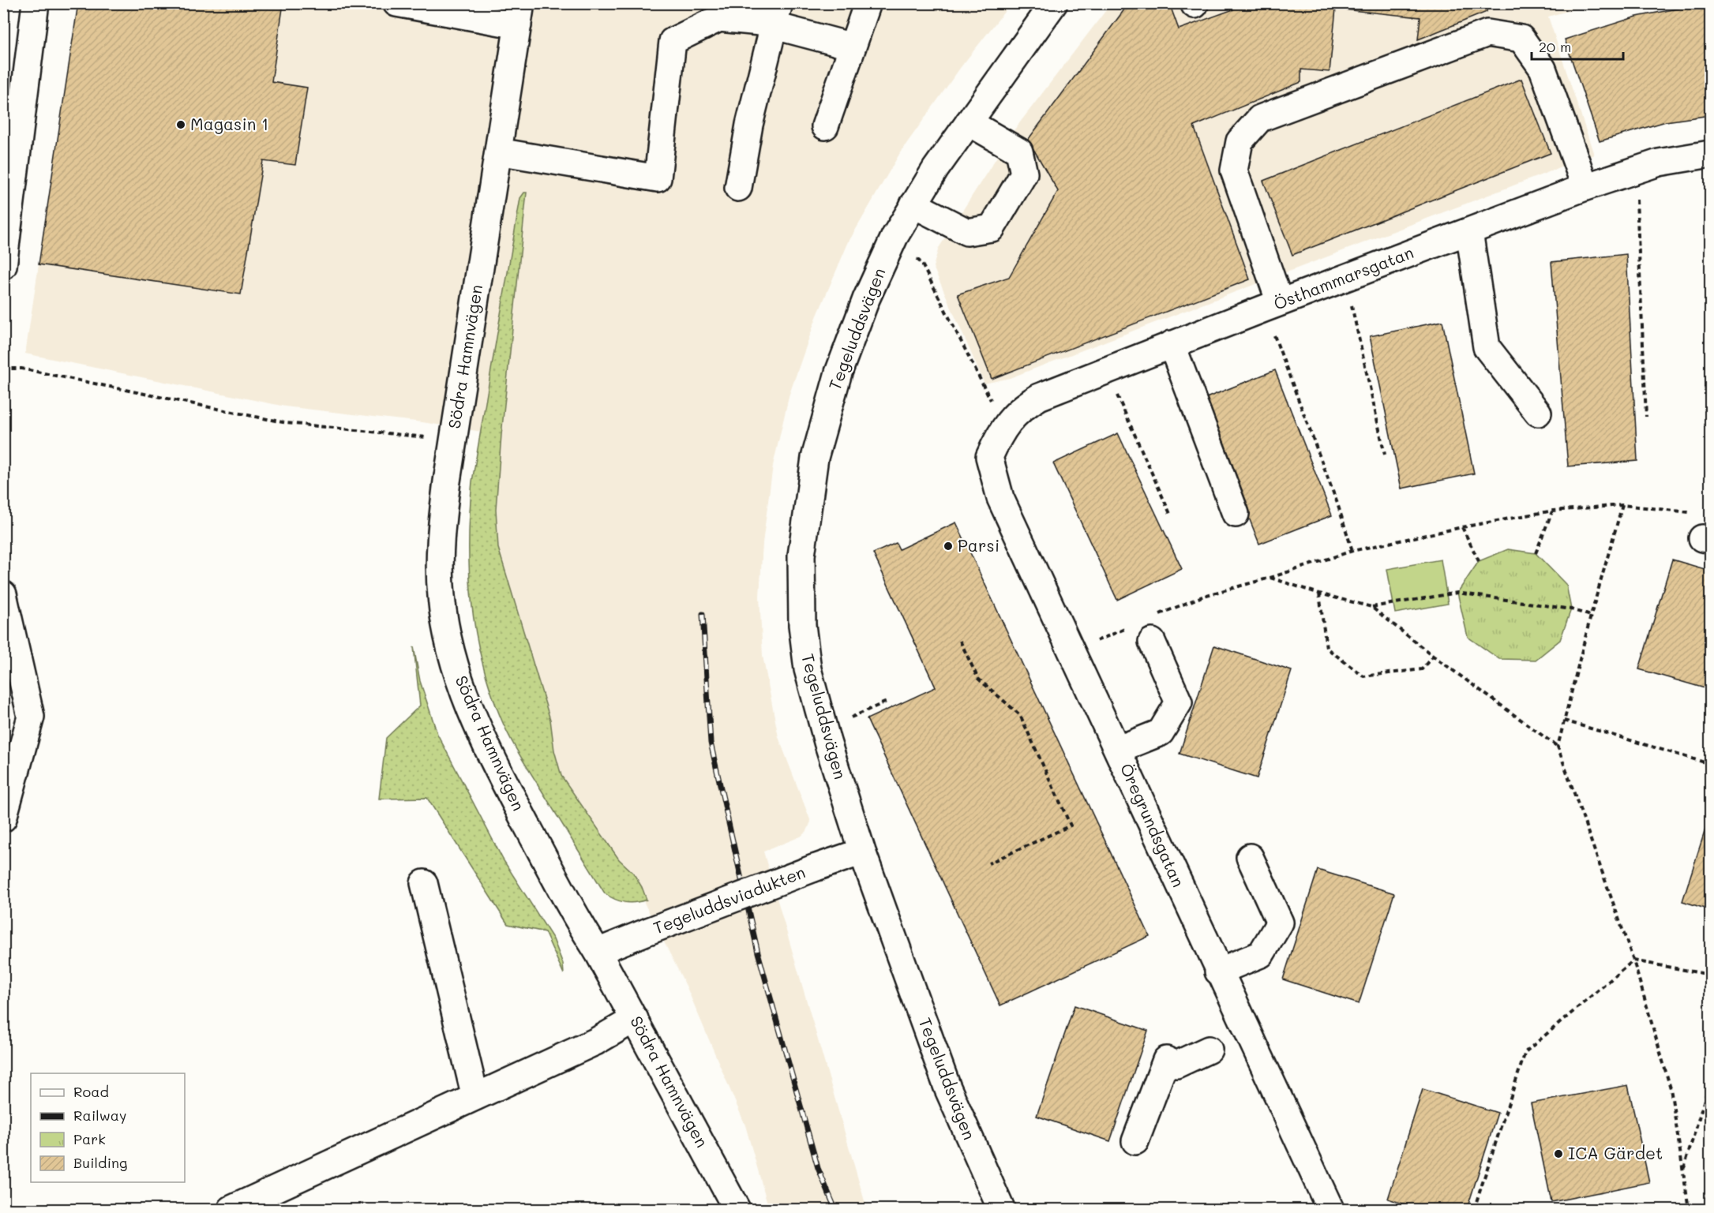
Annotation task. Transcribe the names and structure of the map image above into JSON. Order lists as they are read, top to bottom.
{
  "streets": {
    "street": [
      "Östhammarsgatan",
      "Tegeluddsvägen",
      "Södra Hamnvägen",
      "Öregrundsgatan",
      "Tegeluddsviadukten"
    ]
  },
  "crossings": [
    ["Östhammarsgatan", "Öregrundsgatan"],
    ["Tegeluddsvägen", "Tegeluddsviadukten"],
    ["Södra Hamnvägen", "Tegeluddsviadukten"]
  ],
  "places": ["Magasin 1", "Parsi", "ICA Gärdet"],
  "legend": [
    "Road",
    "Railway",
    "Park",
    "Building"
  ],
  "scale_bar": "20 m"
}
